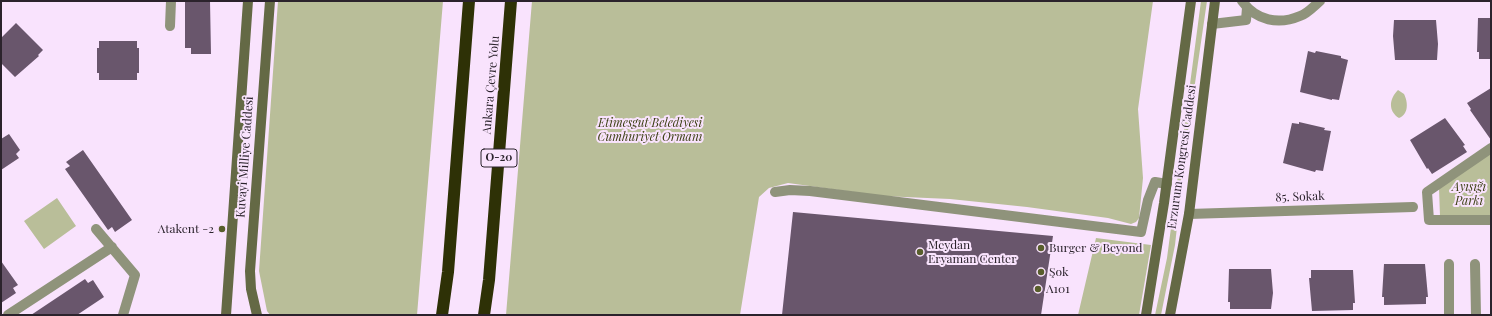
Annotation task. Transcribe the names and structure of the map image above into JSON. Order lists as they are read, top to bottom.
{
  "streets": {
    "highway": ["Ankara Çevre Yolu", "O-20"],
    "main road": ["Kuvayi Milliye Caddesi", "Erzurum Kongresi Caddesi"],
    "street": ["85. Sokak"]
  },
  "crossings": [
    ["Erzurum Kongresi Caddesi", "85. Sokak"]
  ],
  "parks": ["Etimesgut Belediyesi Cumhuriyet Ormanı", "Ayışığı Parkı"],
  "places": [
    "Atakent -2",
    "Burger & Beyond",
    "Meydan Eryaman Center",
    "Şok",
    "A101"
  ]
}
